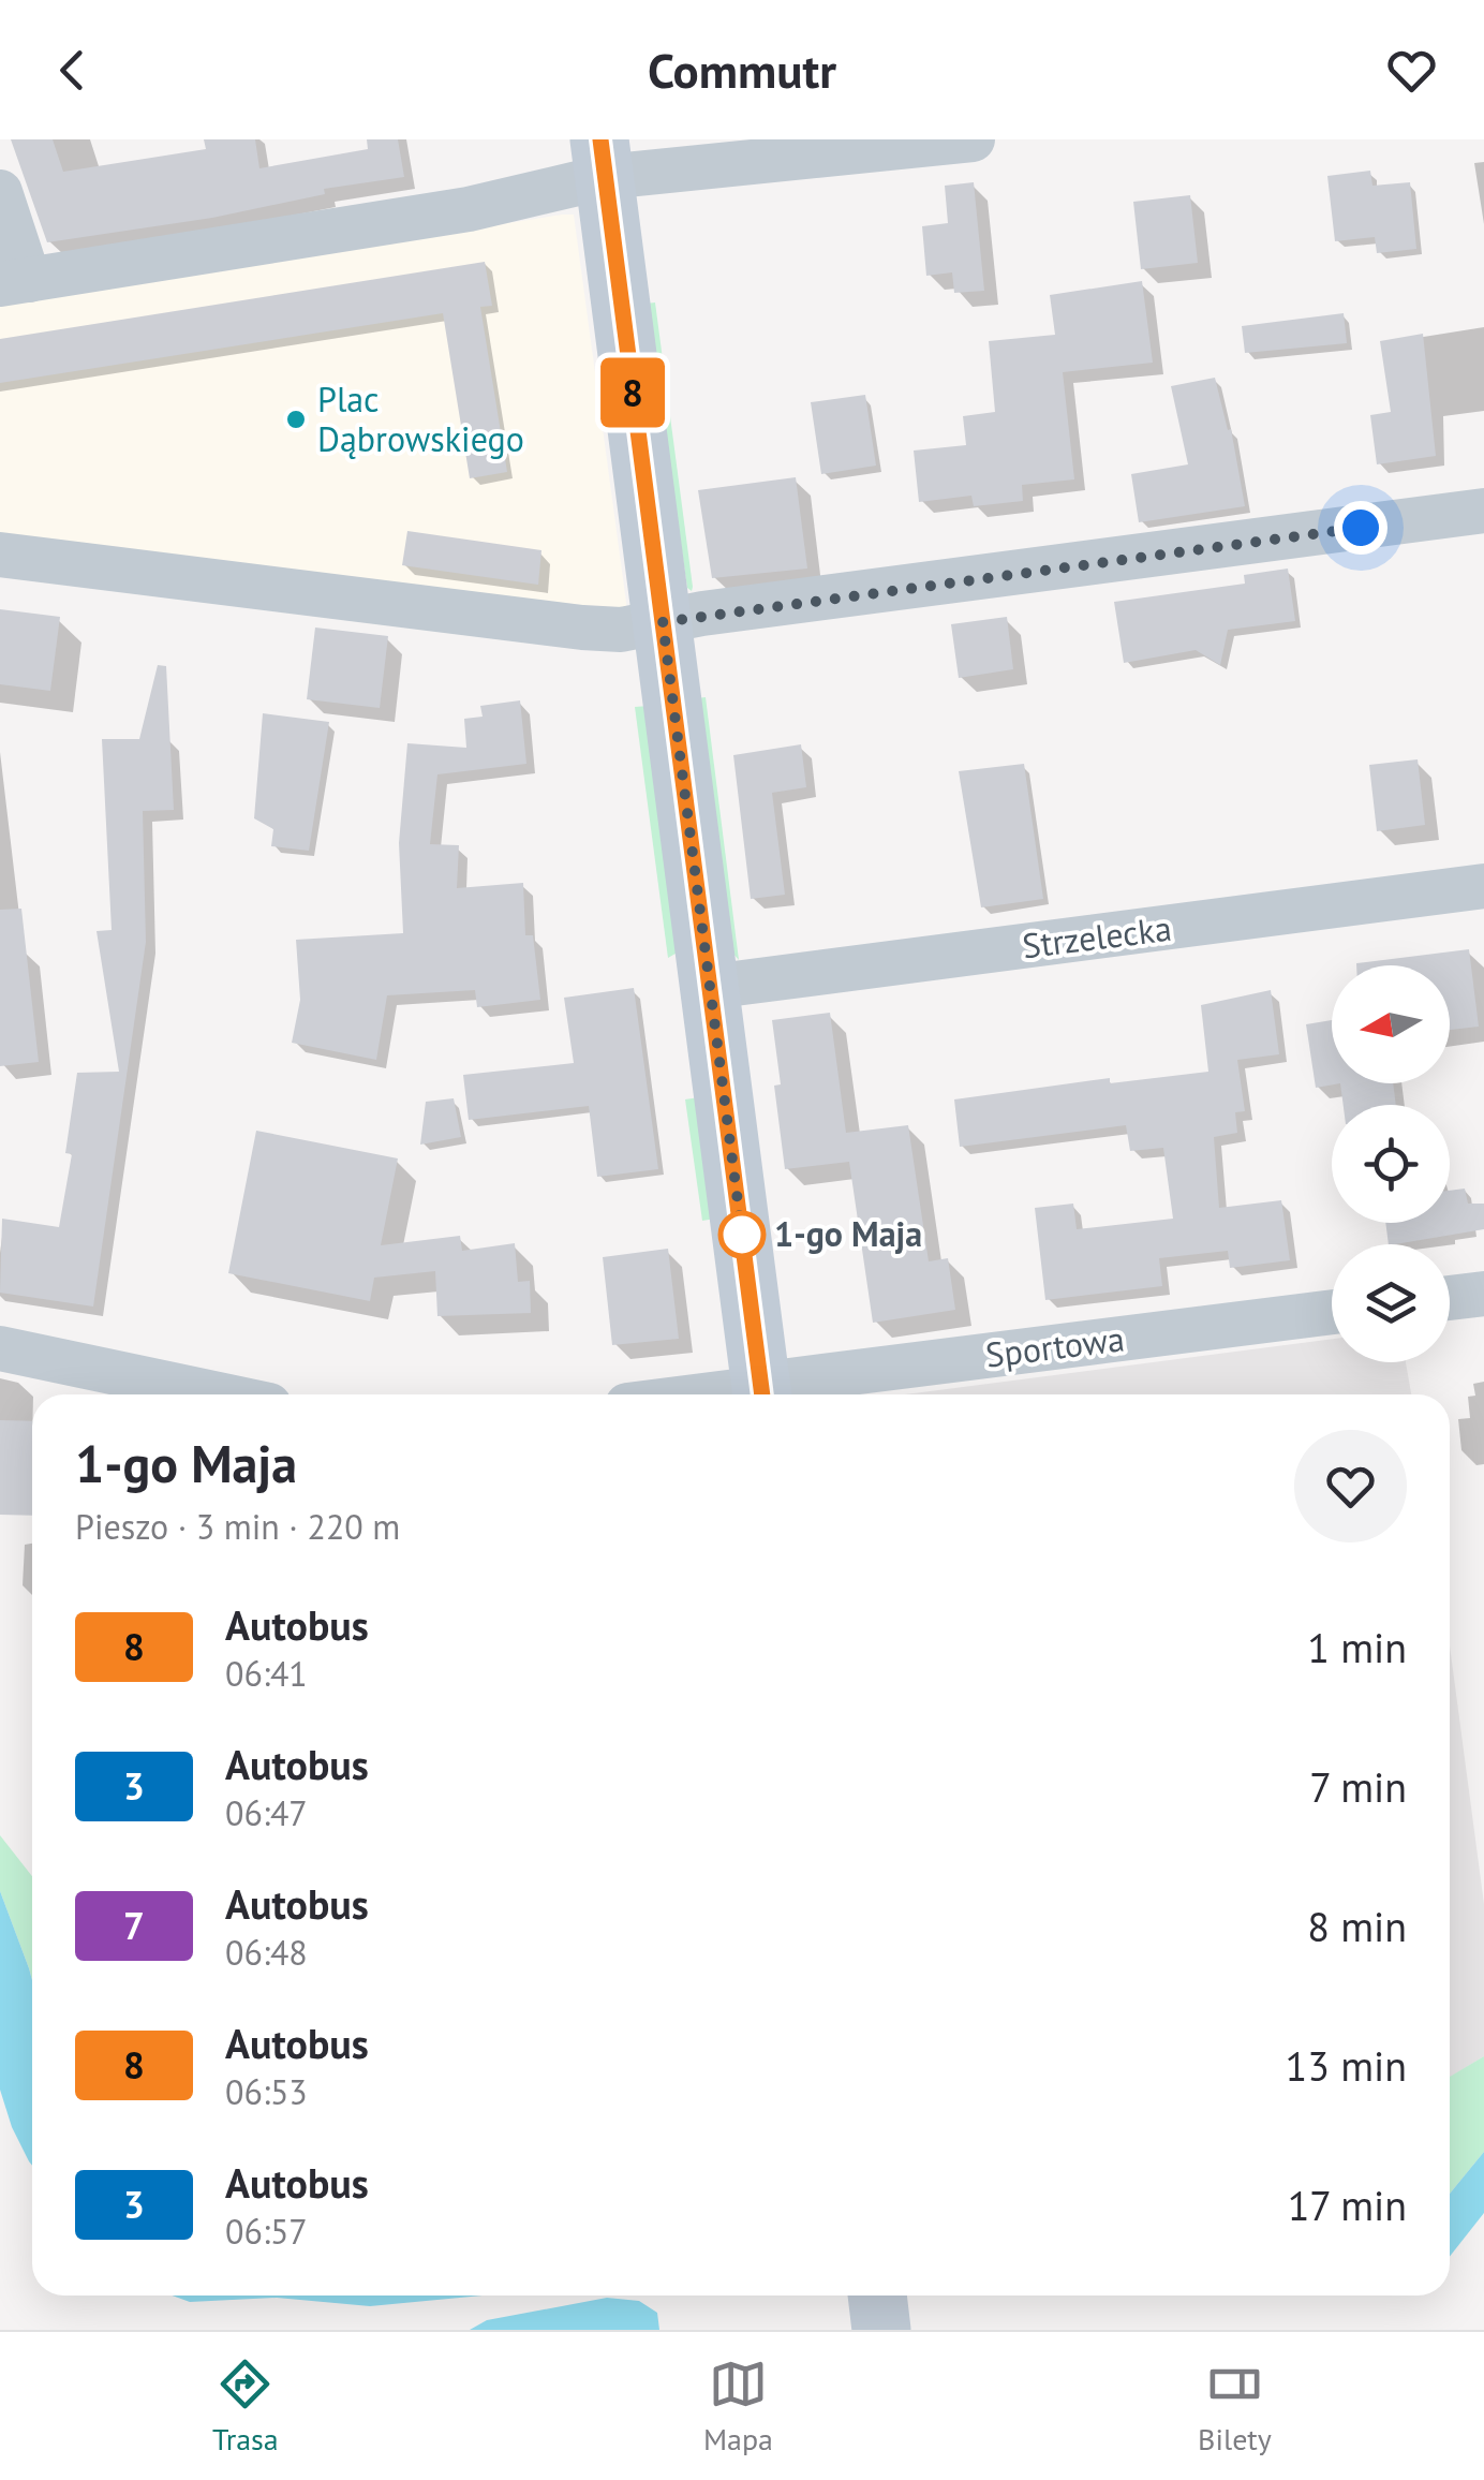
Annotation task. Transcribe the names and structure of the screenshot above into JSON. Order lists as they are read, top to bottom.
{
  "streets": {
    "street": ["Strzelecka", "Sportowa"]
  },
  "places": ["Plac Dąbrowskiego", "1-go Maja"],
  "lines": ["bus line 8"],
  "north": "left",
  "page": {
    "header": "Commutr",
    "on_map": "8",
    "heading": ["1-go Maja", "Pieszo · 3 min · 220 m"],
    "list": [
      {
        "mark": "8",
        "name": "Autobus",
        "note": "06:41",
        "value": "1 min"
      },
      {
        "mark": "3",
        "name": "Autobus",
        "note": "06:47",
        "value": "7 min"
      },
      {
        "mark": "7",
        "name": "Autobus",
        "note": "06:48",
        "value": "8 min"
      },
      {
        "mark": "8",
        "name": "Autobus",
        "note": "06:53",
        "value": "13 min"
      },
      {
        "mark": "3",
        "name": "Autobus",
        "note": "06:57",
        "value": "17 min"
      }
    ],
    "tabs": ["Trasa", "Mapa", "Bilety"]
  }
}
